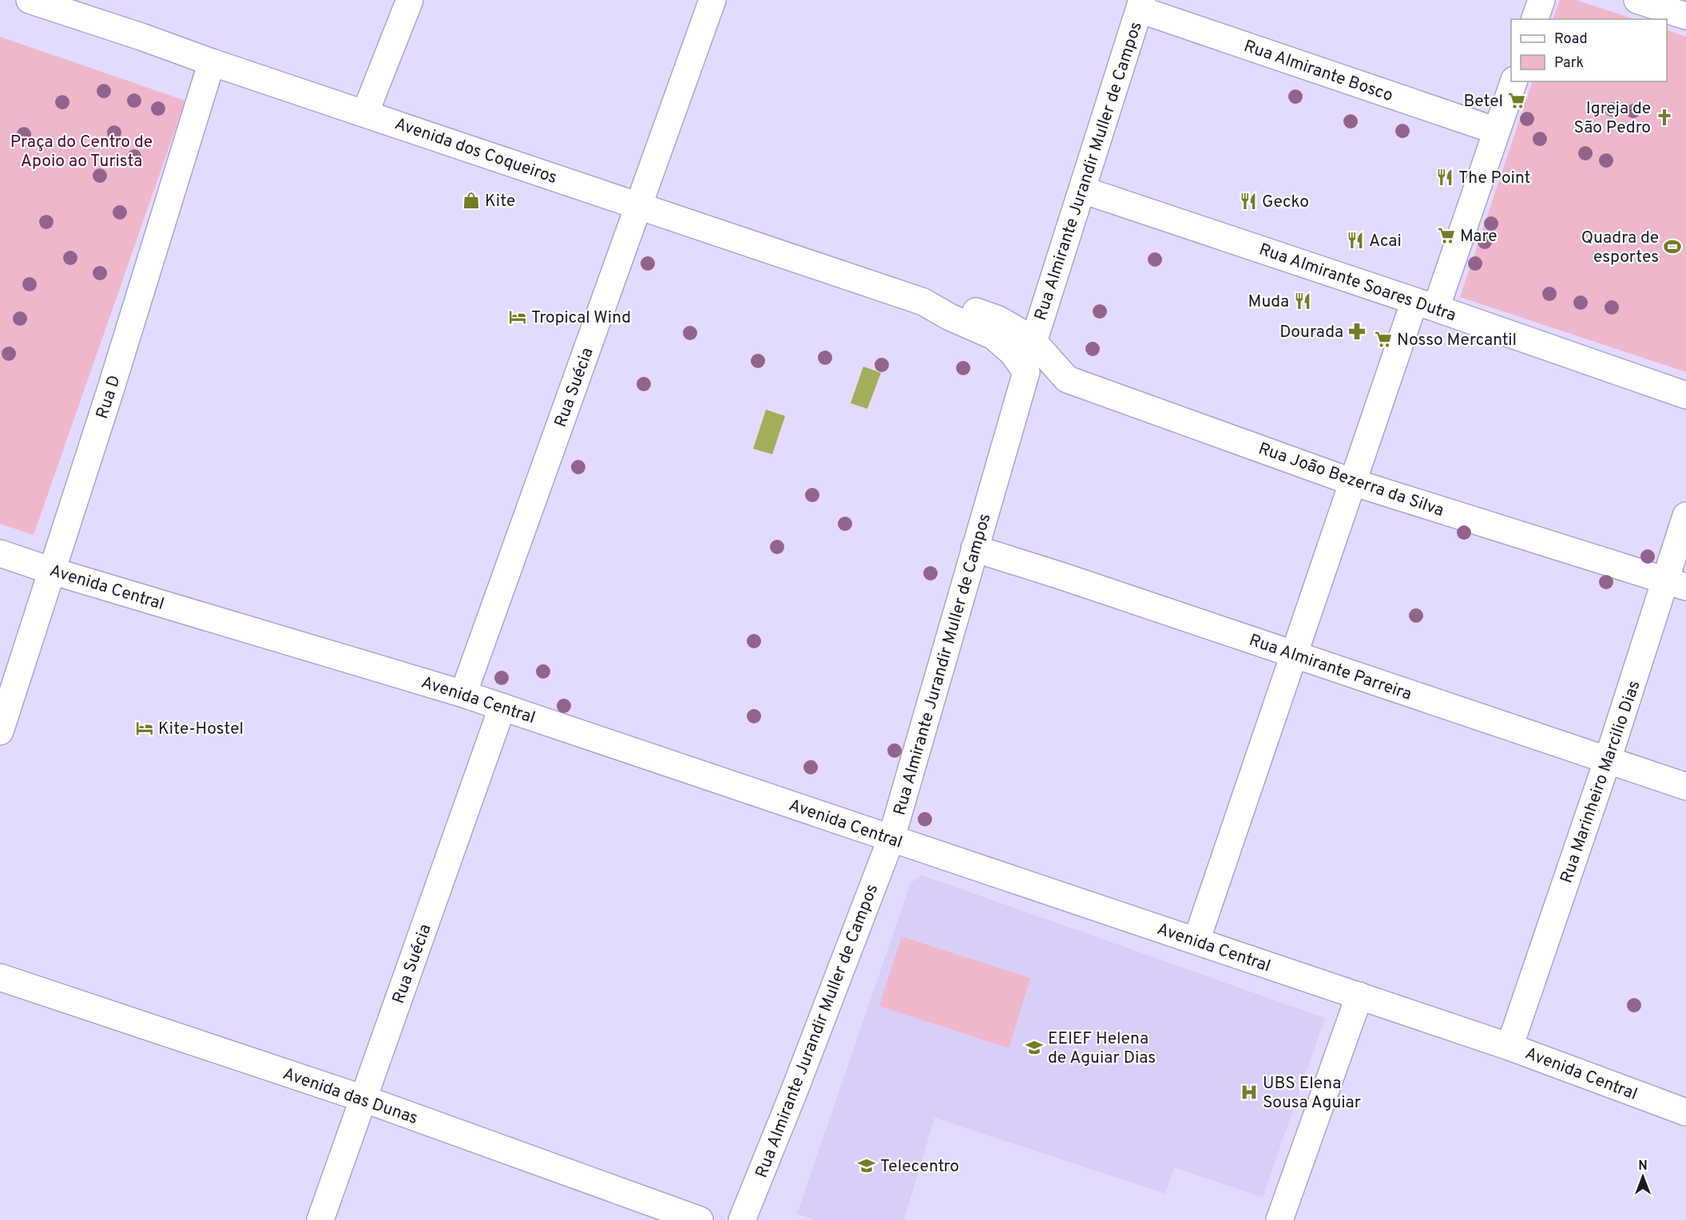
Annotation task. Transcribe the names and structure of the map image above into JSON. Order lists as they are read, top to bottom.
{
  "streets": {
    "street": [
      "Rua Almirante Bosco",
      "Avenida dos Coqueiros",
      "Rua Almirante Jurandir Muller de Campos",
      "Rua Almirante Soares Dutra",
      "Rua Suécia",
      "Rua D",
      "Rua João Bezerra da Silva",
      "Avenida Central",
      "Rua Almirante Parreira",
      "Rua Marinheiro Marcilio Dias",
      "Avenida das Dunas"
    ]
  },
  "crossings": [
    ["Rua Almirante Bosco", "Rua Almirante Jurandir Muller de Campos"],
    ["Avenida dos Coqueiros", "Rua Almirante Jurandir Muller de Campos"],
    ["Avenida dos Coqueiros", "Rua Suécia"],
    ["Avenida dos Coqueiros", "Rua D"],
    ["Avenida dos Coqueiros", "Rua João Bezerra da Silva"],
    ["Rua Almirante Jurandir Muller de Campos", "Rua Almirante Soares Dutra"],
    ["Rua Almirante Jurandir Muller de Campos", "Rua João Bezerra da Silva"],
    ["Rua Almirante Jurandir Muller de Campos", "Avenida Central"],
    ["Rua Almirante Jurandir Muller de Campos", "Rua Almirante Parreira"],
    ["Rua Suécia", "Avenida Central"],
    ["Rua Suécia", "Avenida das Dunas"],
    ["Rua D", "Avenida Central"],
    ["Rua João Bezerra da Silva", "Rua Marinheiro Marcilio Dias"],
    ["Avenida Central", "Rua Marinheiro Marcilio Dias"],
    ["Rua Almirante Parreira", "Rua Marinheiro Marcilio Dias"]
  ],
  "parks": ["Praça do Centro de Apoio ao Turista"],
  "places": {
    "supermarket": ["Betel", "Mare", "Nosso Mercantil"],
    "church": ["Igreja de São Pedro"],
    "restaurant": [
      "The Point",
      "Gecko",
      "Acai",
      "Muda"
    ],
    "shop": ["Kite"],
    "sports": ["Quadra de esportes"],
    "hotel": ["Tropical Wind", "Kite-Hostel"],
    "pharmacy": ["Dourada"],
    "school or university": ["EEIEF Helena de Aguiar Dias", "Telecentro"],
    "hospital": ["UBS Elena Sousa Aguiar"]
  },
  "legend": ["Road", "Park"],
  "north": "top"
}
